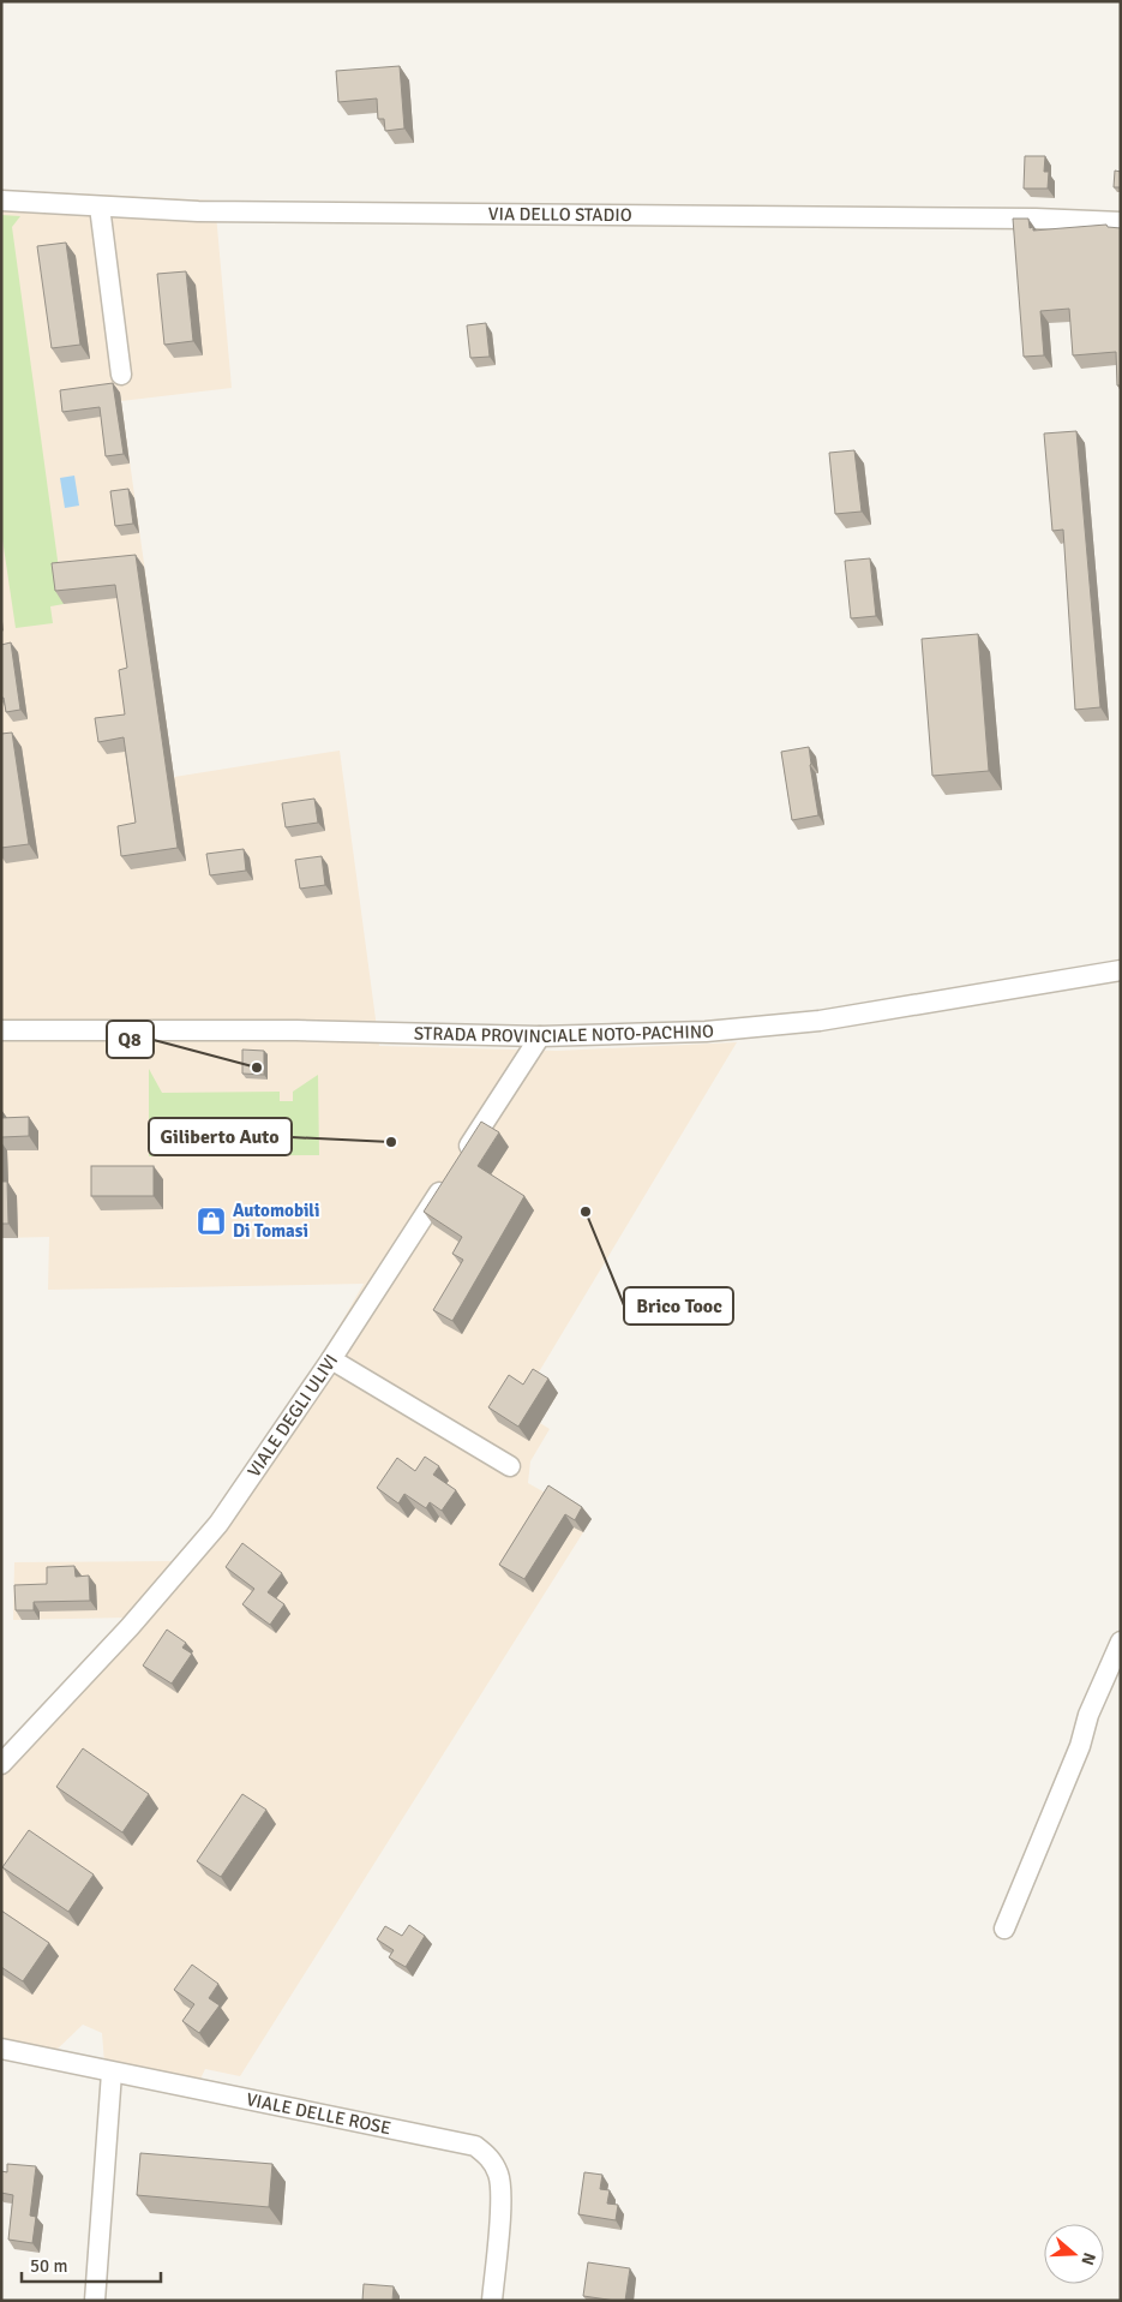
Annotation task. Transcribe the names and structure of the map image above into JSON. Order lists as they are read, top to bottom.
{
  "streets": {
    "street": [
      "VIA DELLO STADIO",
      "STRADA PROVINCIALE NOTO-PACHINO",
      "VIALE DEGLI ULIVI",
      "VIALE DELLE ROSE"
    ]
  },
  "crossings": [
    ["STRADA PROVINCIALE NOTO-PACHINO", "VIALE DEGLI ULIVI"]
  ],
  "places": {
    "other": ["Q8", "Giliberto Auto", "Brico Tooc"],
    "shop": ["Automobili Di Tomasi"]
  },
  "scale_bar": "50 m",
  "north": "right"
}
